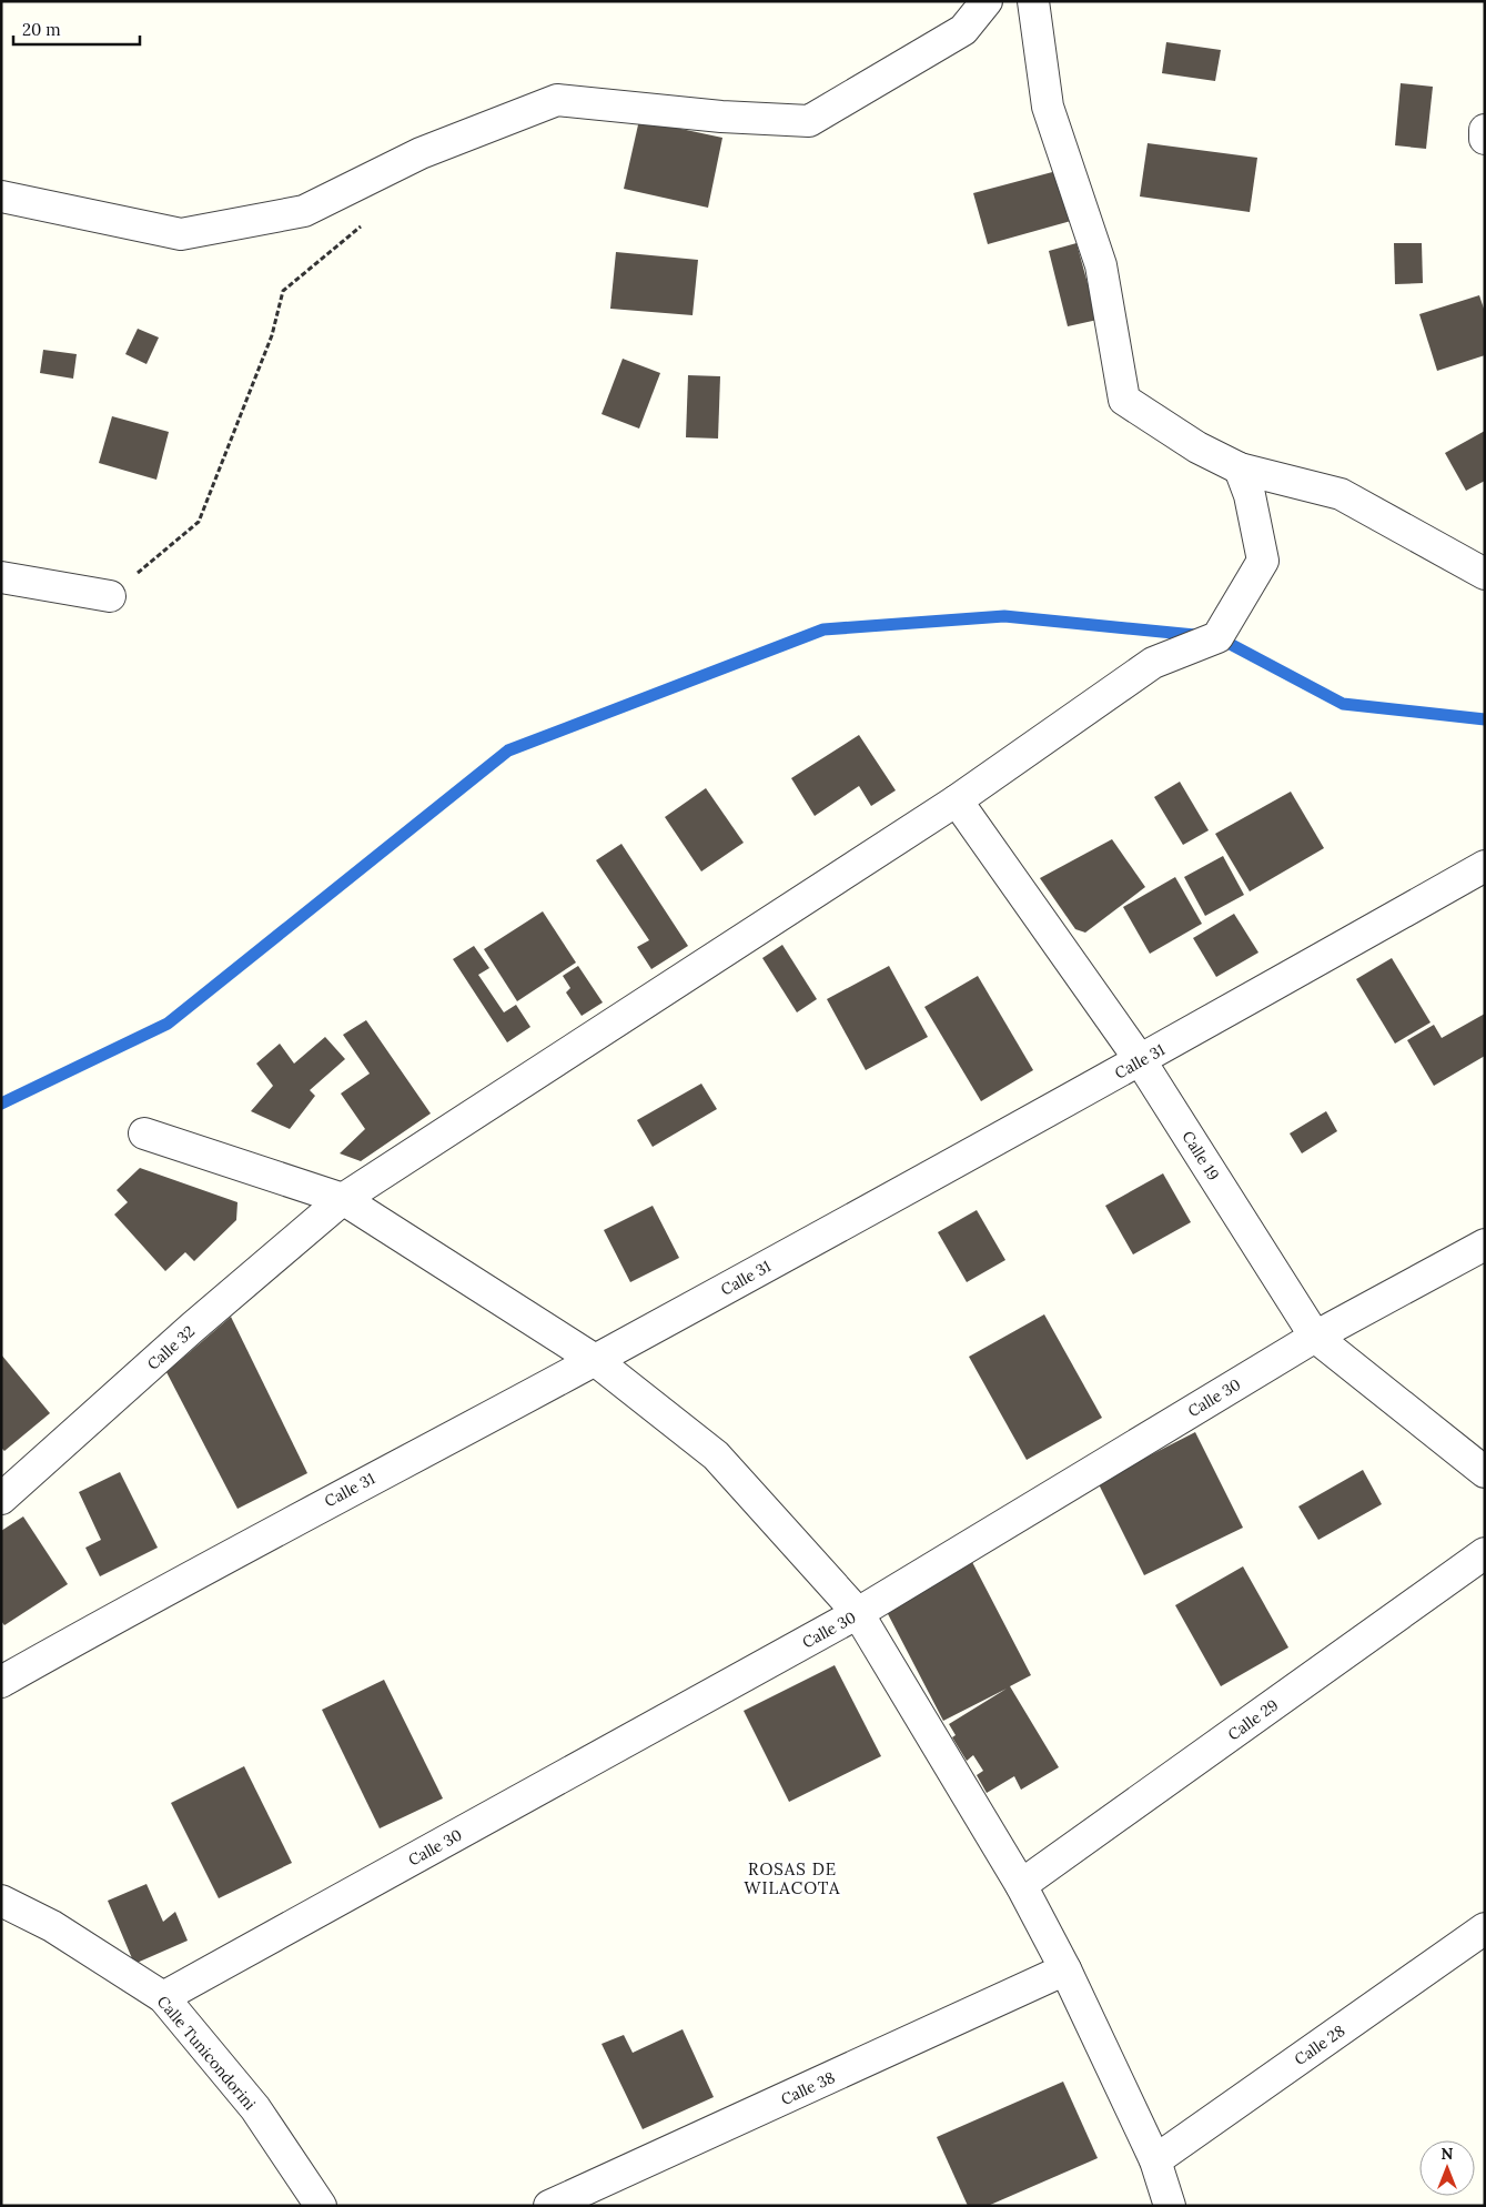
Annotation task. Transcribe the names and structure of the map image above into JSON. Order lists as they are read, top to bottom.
{
  "streets": {
    "street": [
      "Calle 31",
      "Calle 19",
      "Calle 32",
      "Calle 30",
      "Calle 29",
      "Calle 28",
      "Calle Tunicondorini",
      "Calle 38"
    ]
  },
  "crossings": [
    ["Calle 31", "Calle 19"],
    ["Calle 19", "Calle 32"],
    ["Calle 19", "Calle 30"],
    ["Calle 30", "Calle Tunicondorini"]
  ],
  "districts": ["ROSAS DE WILACOTA"],
  "scale_bar": "20 m",
  "north": "top"
}
